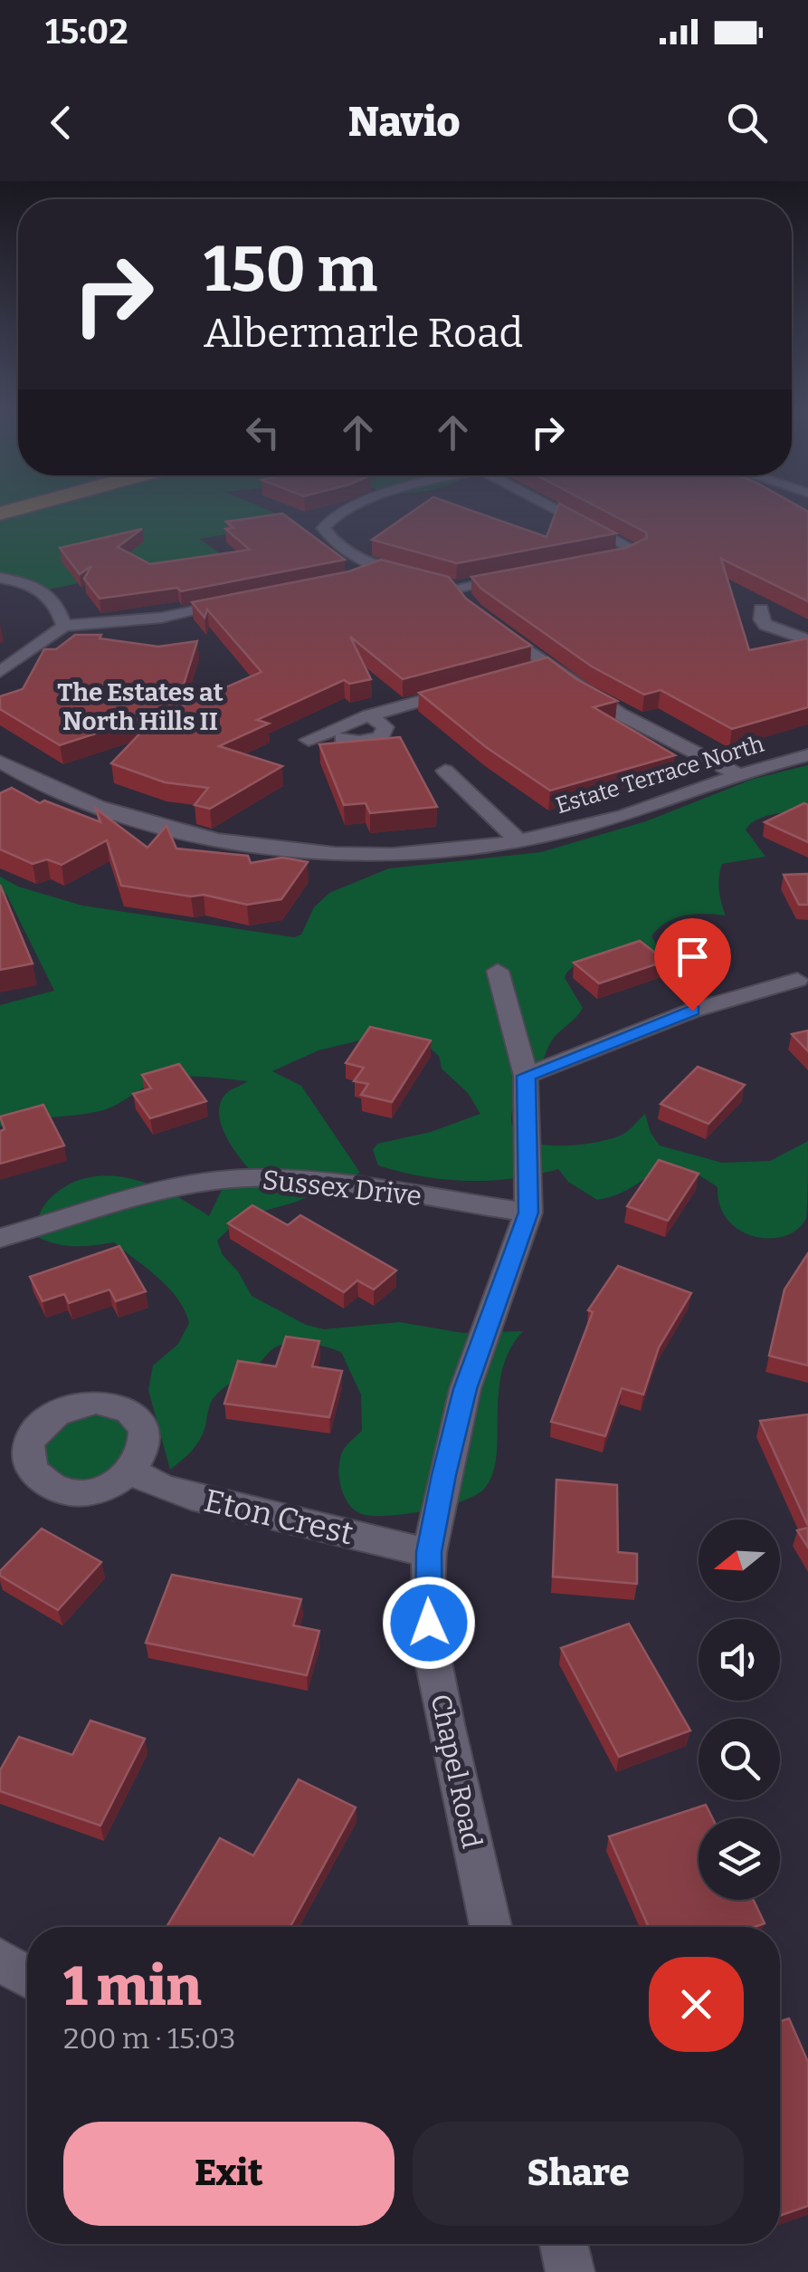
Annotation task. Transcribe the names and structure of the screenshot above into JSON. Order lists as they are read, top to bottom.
{
  "streets": {
    "street": [
      "Estate Terrace North",
      "Sussex Drive",
      "Eton Crest",
      "Chapel Road"
    ]
  },
  "crossings": [
    ["Sussex Drive", "Chapel Road"],
    ["Eton Crest", "Chapel Road"]
  ],
  "districts": ["The Estates at North Hills II"],
  "north": "left",
  "page": {
    "status": "15:02",
    "header": "Navio",
    "turn": ["150 m", "Albermarle Road"],
    "heading": ["1 min", "200 m · 15:03"],
    "buttons": ["Exit", "Share"]
  }
}
